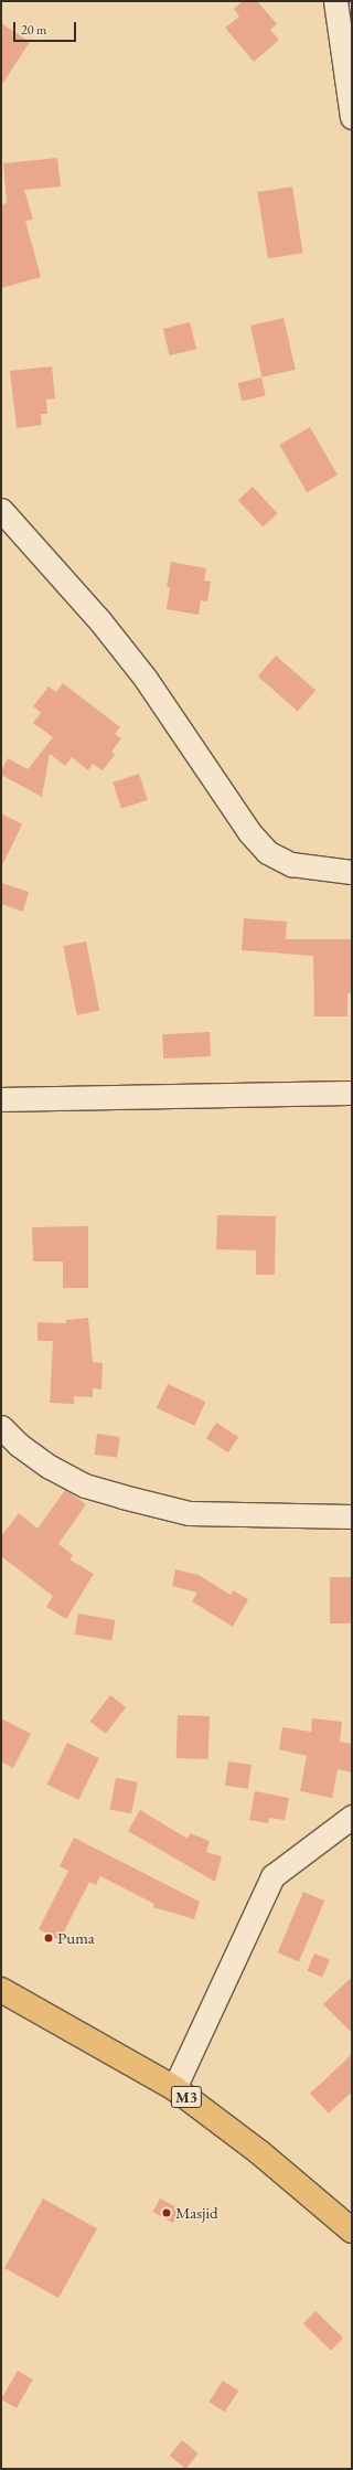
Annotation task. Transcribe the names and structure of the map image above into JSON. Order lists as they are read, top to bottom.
{
  "streets": {
    "highway": ["M3"]
  },
  "places": ["Puma", "Masjid"],
  "scale_bar": "20 m"
}
